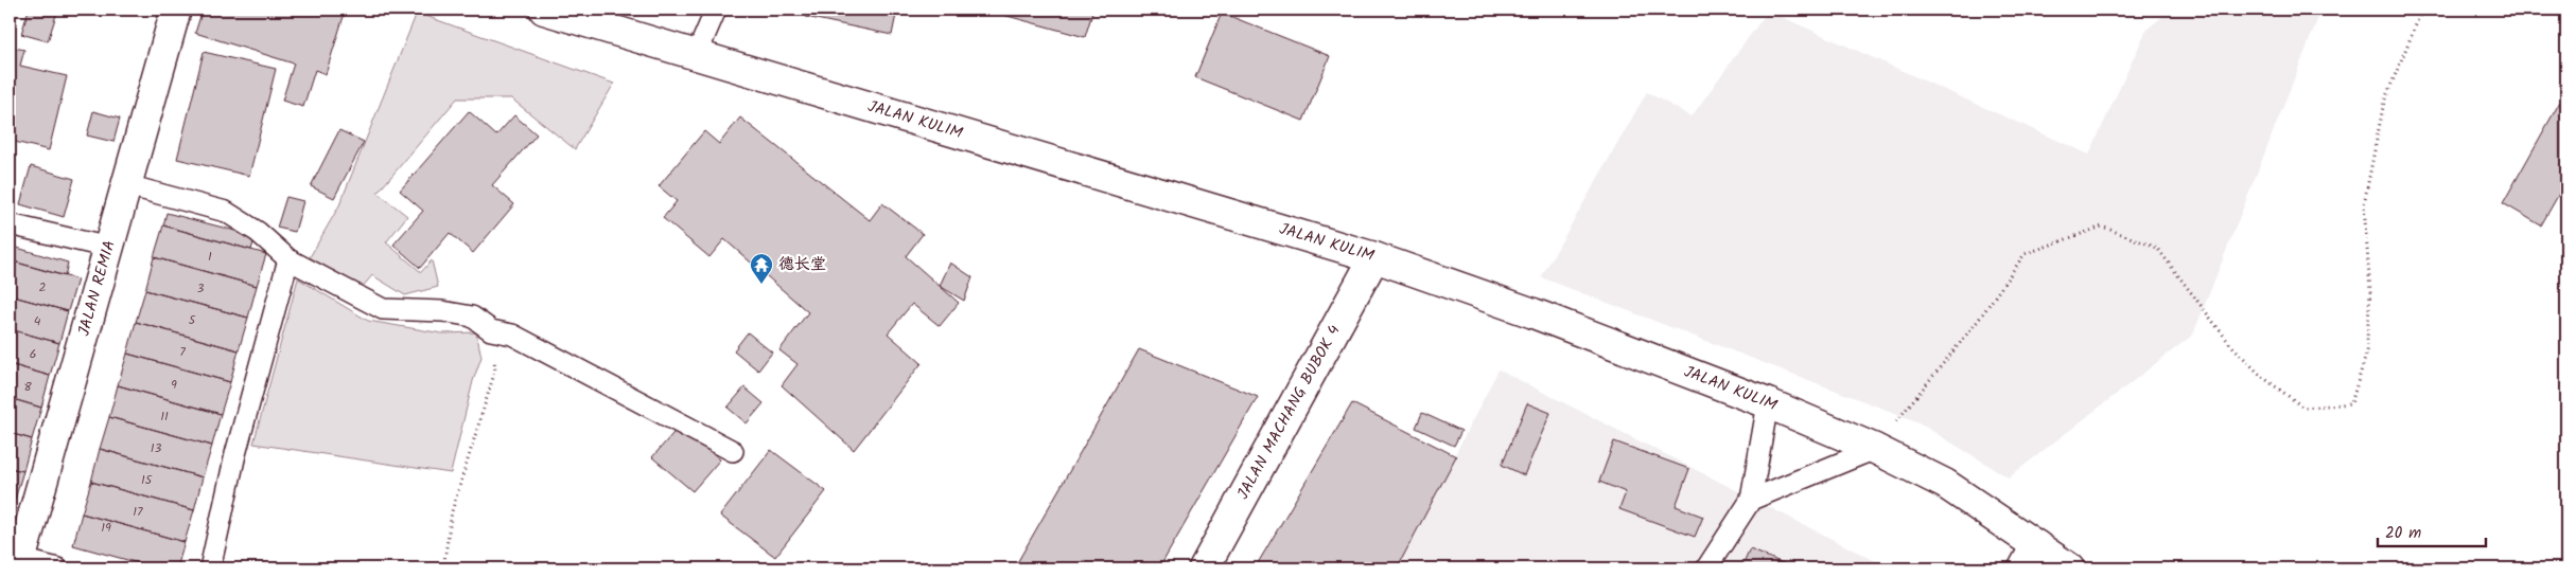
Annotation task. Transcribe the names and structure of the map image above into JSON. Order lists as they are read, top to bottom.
{
  "streets": {
    "main road": ["JALAN KULIM", "JALAN REMIA", "JALAN MACHANG BUBOK 4"]
  },
  "crossings": [
    ["JALAN KULIM", "JALAN MACHANG BUBOK 4"]
  ],
  "places": {
    "temple": ["德长堂"]
  },
  "house_numbers": [
    "1",
    "2",
    "3",
    "5",
    "4",
    "7",
    "6",
    "9",
    "8",
    "11",
    "13",
    "15",
    "17",
    "19"
  ],
  "scale_bar": "20 m"
}
